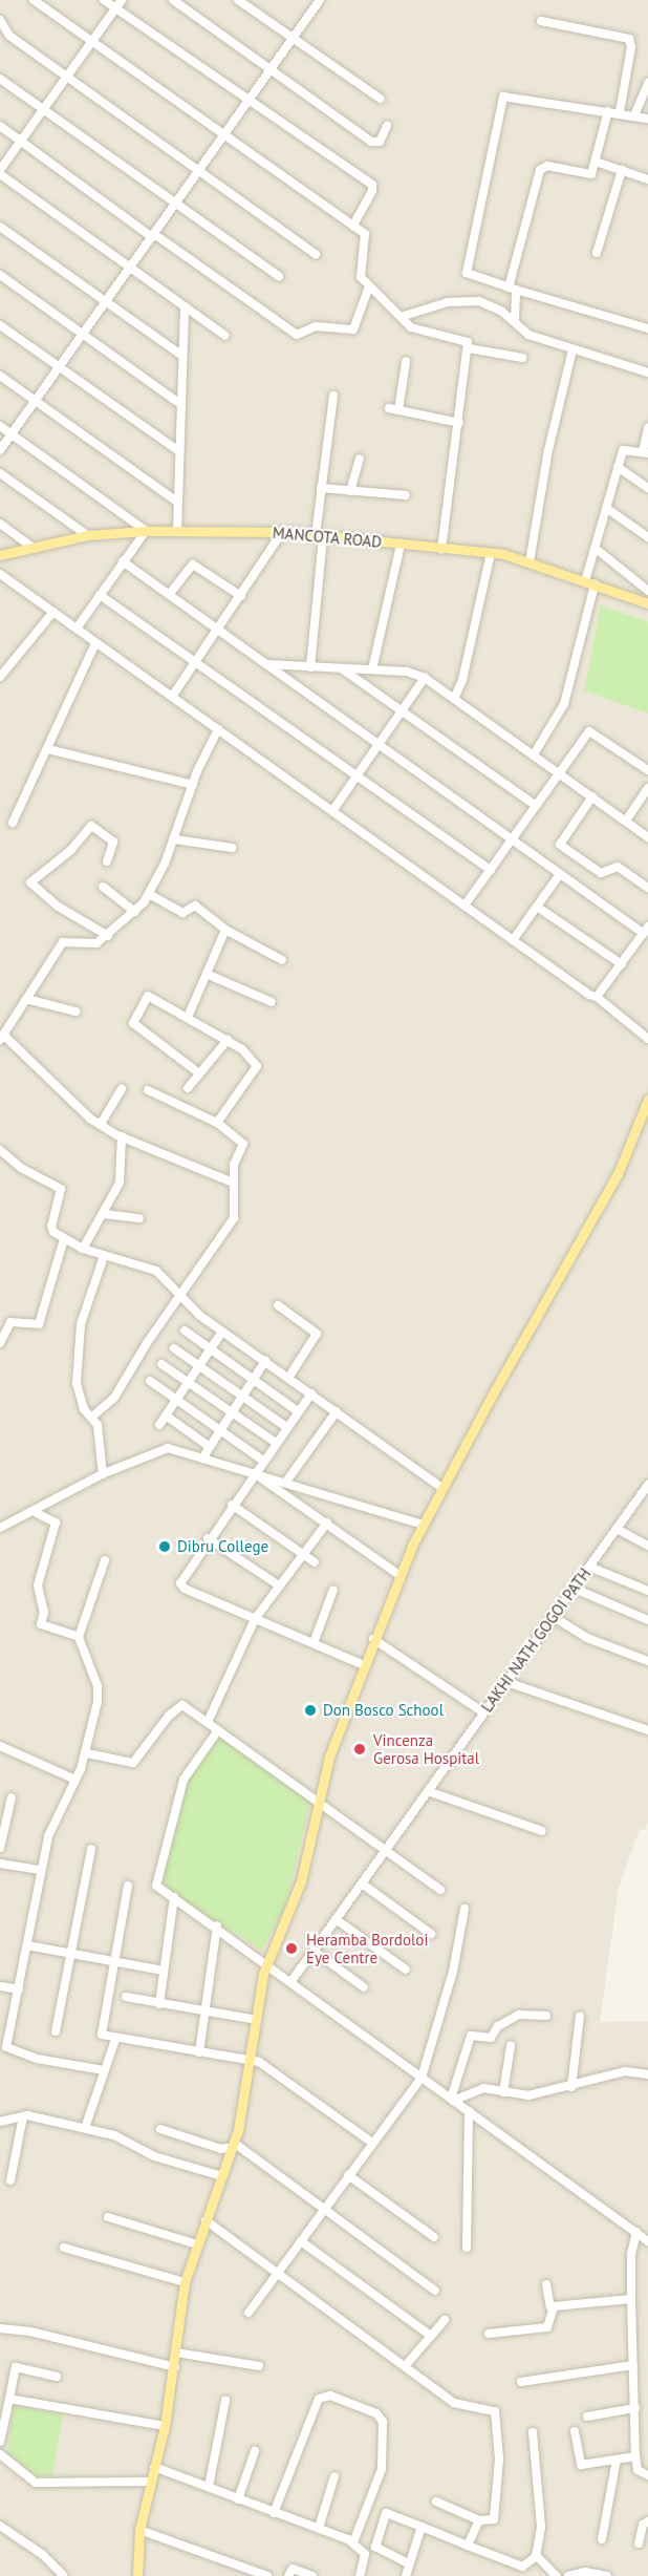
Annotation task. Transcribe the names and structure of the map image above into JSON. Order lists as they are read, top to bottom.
{
  "streets": {
    "main road": ["MANCOTA ROAD"],
    "street": ["LAKHI NATH GOGOI PATH"]
  },
  "places": [
    "Dibru College",
    "Don Bosco School",
    "Vincenza Gerosa Hospital",
    "Heramba Bordoloi Eye Centre"
  ]
}
